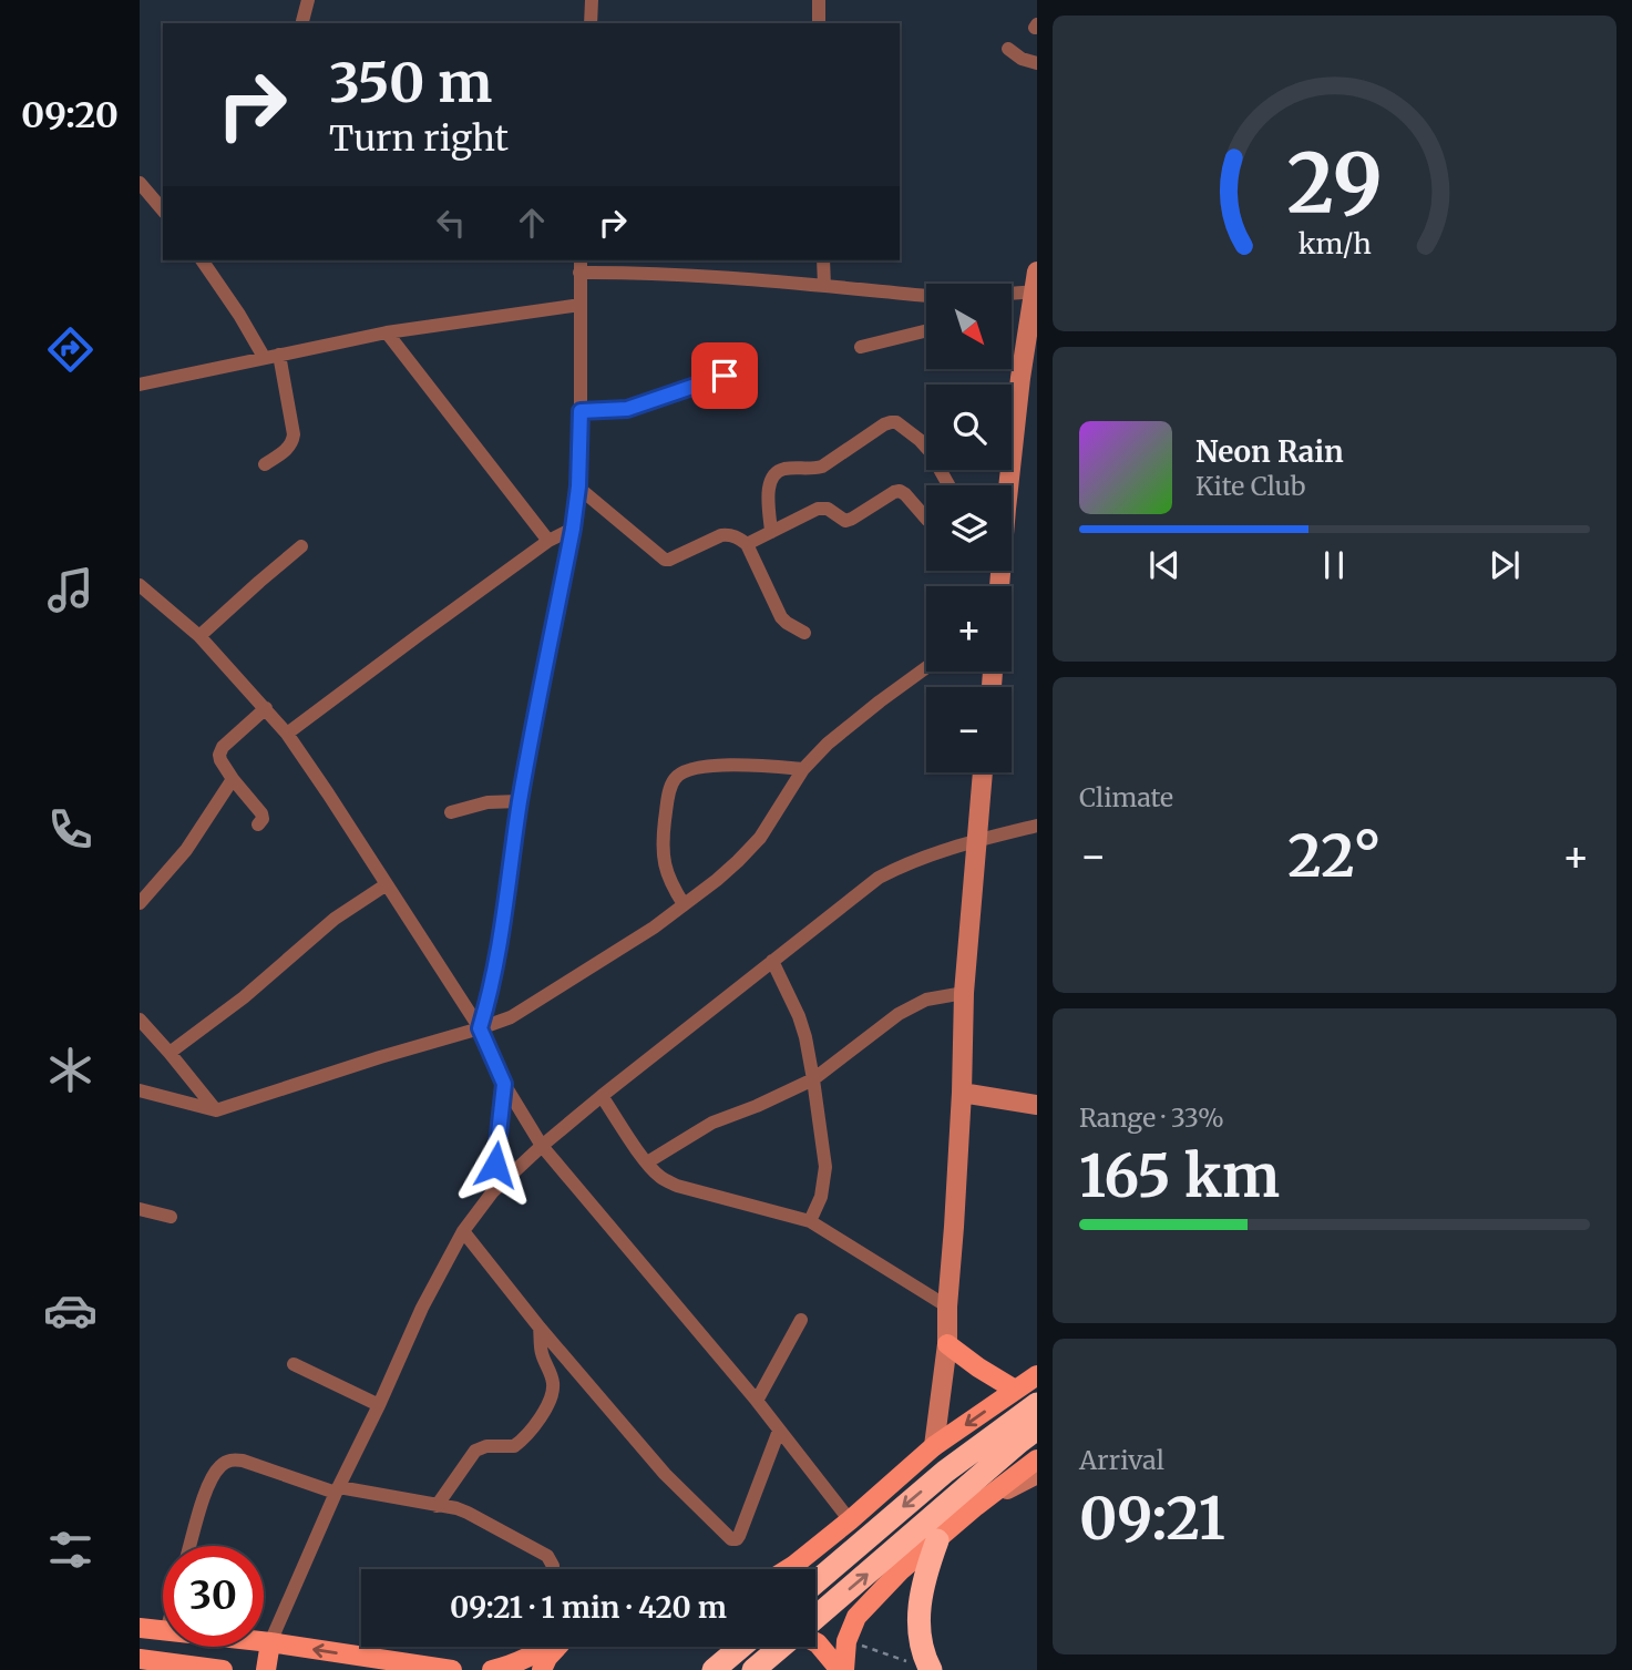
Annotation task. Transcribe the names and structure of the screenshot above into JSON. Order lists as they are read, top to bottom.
{
  "north": "bottom right",
  "page": {
    "tabs": "09:20",
    "turn": ["350 m", "Turn right"],
    "map_buttons": ["+", "−"],
    "song": ["Neon Rain", "Kite Club"],
    "tile": [
      "Climate",
      ["Range · 33%", "165 km"],
      ["Arrival", "09:21"]
    ],
    "heat": ["−", "22°", "+"],
    "limit": "30",
    "trip": "09:21 · 1 min · 420 m",
    "gauge": ["29", "km/h"]
  }
}
